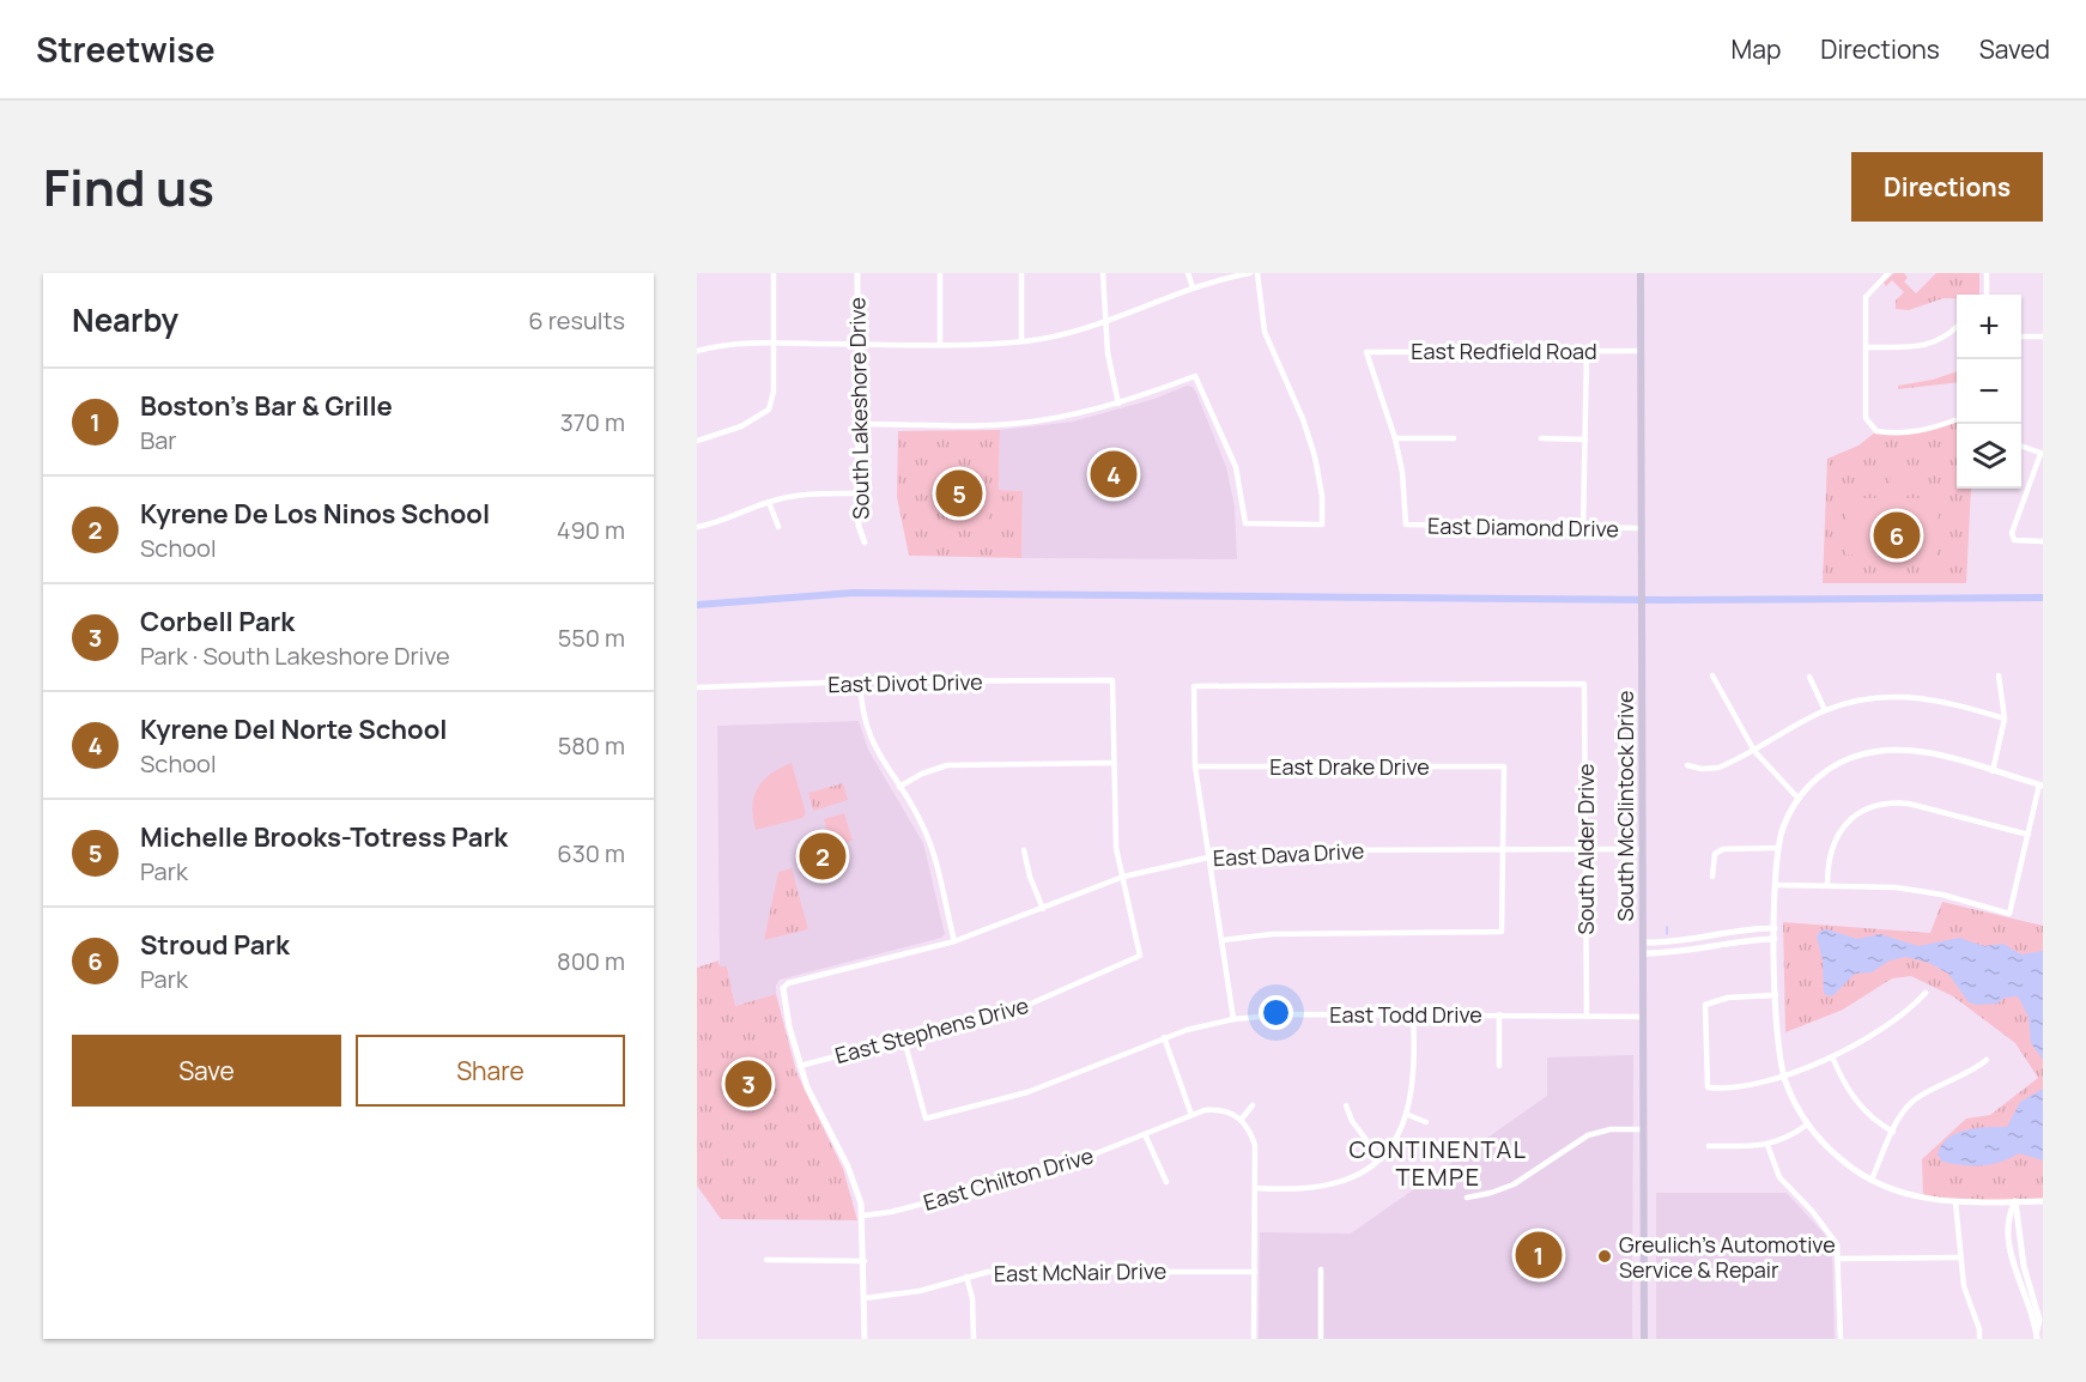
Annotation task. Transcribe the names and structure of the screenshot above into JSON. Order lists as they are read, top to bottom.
{
  "streets": {
    "main road": ["South McClintock Drive"],
    "street": [
      "East Redfield Road",
      "South Lakeshore Drive",
      "East Diamond Drive",
      "East Divot Drive",
      "East Drake Drive",
      "South Alder Drive",
      "East Dava Drive",
      "East Todd Drive",
      "East Stephens Drive",
      "East Chilton Drive",
      "East McNair Drive"
    ]
  },
  "crossings": [
    ["East Redfield Road", "East Diamond Drive"],
    ["East Redfield Road", "South McClintock Drive"],
    ["East Diamond Drive", "South McClintock Drive"],
    ["East Drake Drive", "South Alder Drive"],
    ["East Drake Drive", "East Dava Drive"],
    ["South McClintock Drive", "East Dava Drive"],
    ["South McClintock Drive", "East Todd Drive"],
    ["South Alder Drive", "East Dava Drive"],
    ["South Alder Drive", "East Todd Drive"],
    ["East Dava Drive", "East Stephens Drive"],
    ["East Todd Drive", "East Stephens Drive"]
  ],
  "districts": ["CONTINENTAL TEMPE"],
  "places": ["Greulich's Automotive Service & Repair"],
  "page": {
    "header": "Streetwise",
    "nav": ["Map", "Directions", "Saved"],
    "title": "Find us",
    "buttons": [
      "Directions",
      ["Save", "Share"]
    ],
    "heading": ["Nearby", "6 results"],
    "map_buttons": ["+", "−"],
    "list": [
      {
        "mark": "1",
        "name": "Boston's Bar & Grille",
        "note": "Bar",
        "value": "370 m"
      },
      {
        "mark": "2",
        "name": "Kyrene De Los Ninos School",
        "note": "School",
        "value": "490 m"
      },
      {
        "mark": "3",
        "name": "Corbell Park",
        "note": "Park · South Lakeshore Drive",
        "value": "550 m"
      },
      {
        "mark": "4",
        "name": "Kyrene Del Norte School",
        "note": "School",
        "value": "580 m"
      },
      {
        "mark": "5",
        "name": "Michelle Brooks-Totress Park",
        "note": "Park",
        "value": "630 m"
      },
      {
        "mark": "6",
        "name": "Stroud Park",
        "note": "Park",
        "value": "800 m"
      }
    ],
    "pins": [
      "4",
      "5",
      "6",
      "2",
      "3",
      "1"
    ]
  }
}
